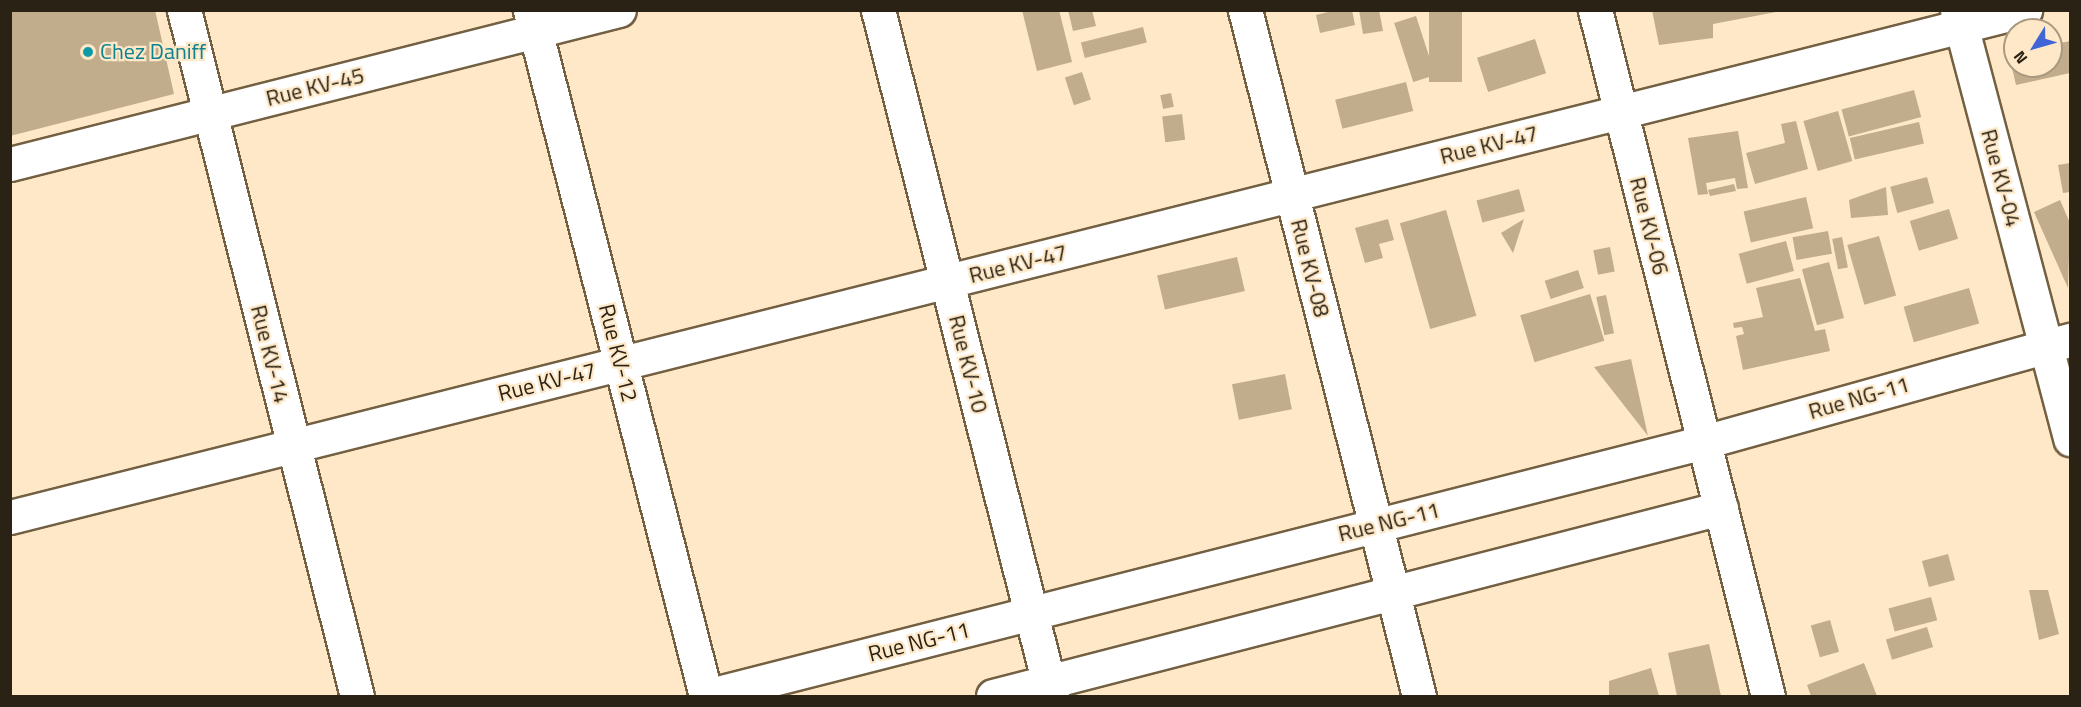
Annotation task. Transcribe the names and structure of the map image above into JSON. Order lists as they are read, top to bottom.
{
  "streets": {
    "street": [
      "Rue KV-45",
      "Rue KV-47",
      "Rue KV-04",
      "Rue KV-06",
      "Rue KV-08",
      "Rue KV-12",
      "Rue KV-14",
      "Rue KV-10",
      "Rue NG-11"
    ]
  },
  "crossings": [
    ["Rue KV-45", "Rue KV-12"],
    ["Rue KV-45", "Rue KV-14"],
    ["Rue KV-47", "Rue KV-04"],
    ["Rue KV-47", "Rue KV-06"],
    ["Rue KV-47", "Rue KV-08"],
    ["Rue KV-47", "Rue KV-12"],
    ["Rue KV-47", "Rue KV-14"],
    ["Rue KV-47", "Rue KV-10"],
    ["Rue KV-04", "Rue NG-11"],
    ["Rue KV-06", "Rue NG-11"],
    ["Rue KV-08", "Rue NG-11"],
    ["Rue KV-12", "Rue NG-11"],
    ["Rue KV-10", "Rue NG-11"]
  ],
  "places": ["Chez Daniff"],
  "north": "bottom left"
}
